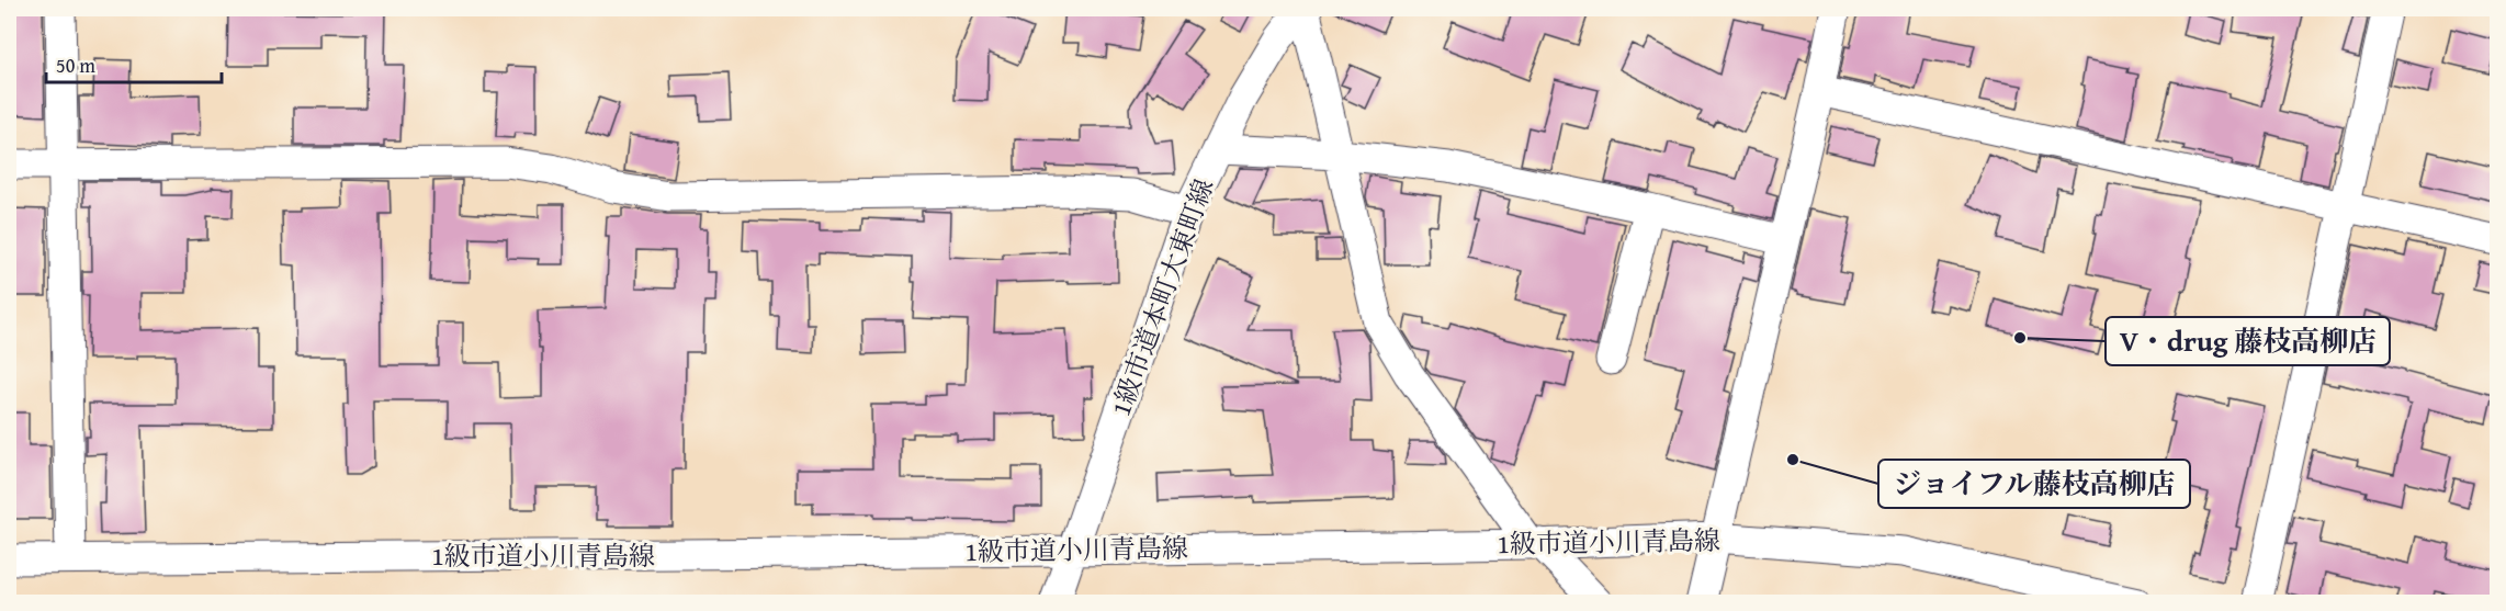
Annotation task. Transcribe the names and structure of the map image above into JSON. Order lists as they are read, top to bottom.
{
  "streets": {
    "street": ["1級市道本町大東町線", "1級市道小川青島線"]
  },
  "crossings": [
    ["1級市道本町大東町線", "1級市道小川青島線"]
  ],
  "places": ["V・drug 藤枝高柳店", "ジョイフル藤枝高柳店"],
  "scale_bar": "50 m"
}
